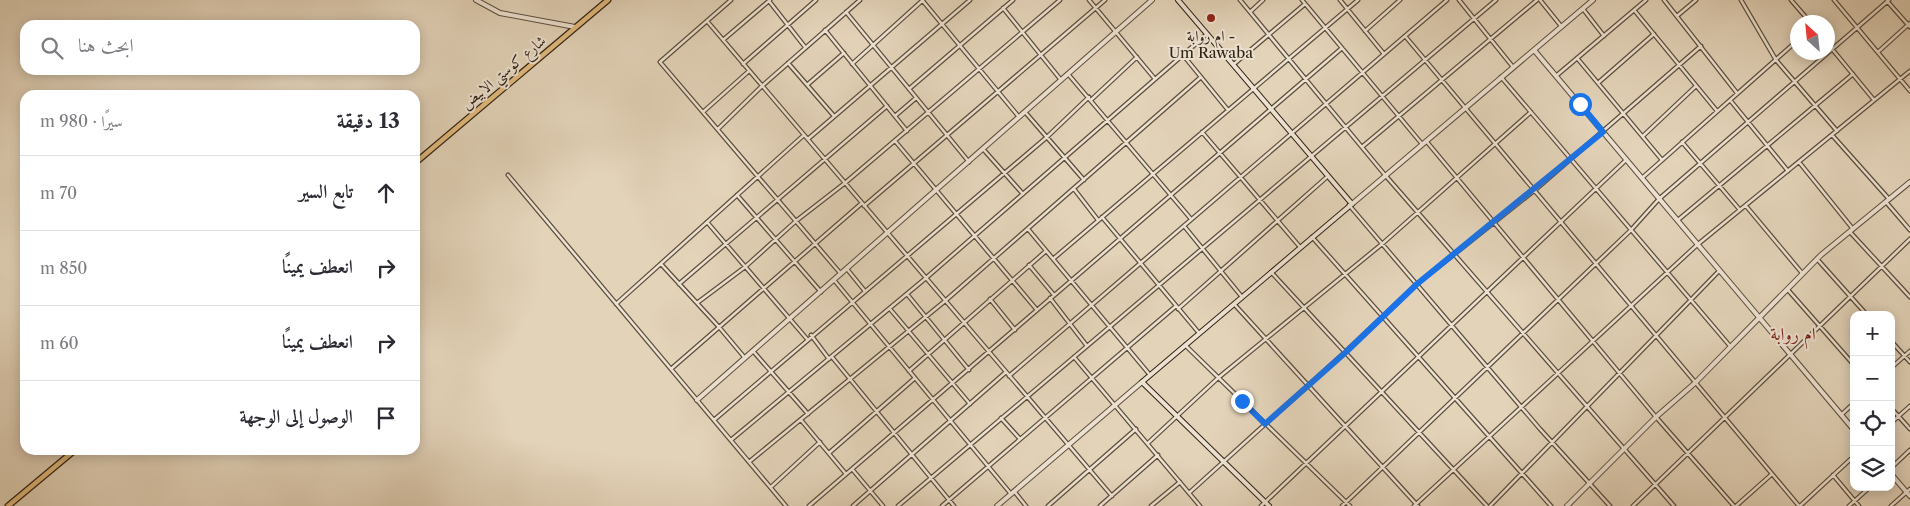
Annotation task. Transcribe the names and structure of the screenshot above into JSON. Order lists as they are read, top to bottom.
{
  "streets": {
    "highway": ["شارع كوستي الابيض"]
  },
  "districts": ["ام روابة"],
  "places": ["ام روابة - Um Rawaba"],
  "north": "top left",
  "page": {
    "search": "ابحث هنا",
    "heading": ["13 دقيقة", "سيرًا · 980 m"],
    "list": [
      ["تابع السير", "70 m"],
      ["انعطف يمينًا", "850 m"],
      ["انعطف يمينًا", "60 m"],
      "الوصول إلى الوجهة"
    ],
    "map_buttons": ["+", "−"]
  }
}
